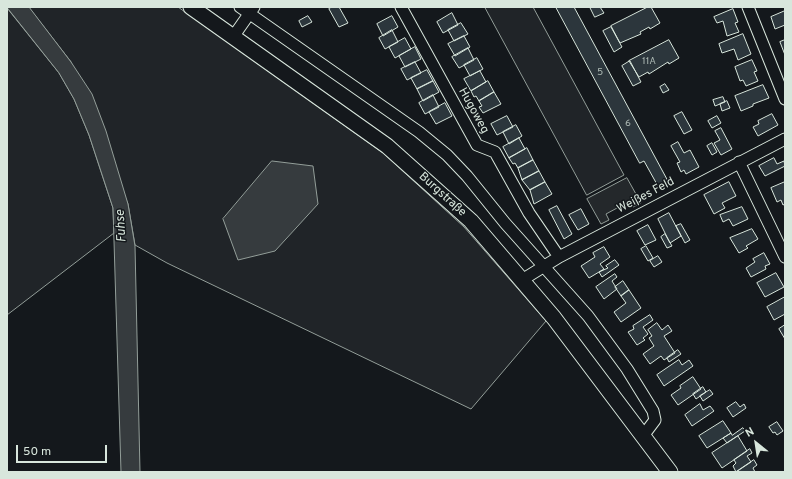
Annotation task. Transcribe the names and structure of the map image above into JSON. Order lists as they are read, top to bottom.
{
  "streets": {
    "street": ["Hugoweg", "Burgstraße", "Weißes Feld"]
  },
  "crossings": [
    ["Hugoweg", "Weißes Feld"],
    ["Burgstraße", "Weißes Feld"]
  ],
  "water": ["Fuhse"],
  "house_numbers": ["11A", "5", "6"],
  "scale_bar": "50 m",
  "north": "top left"
}
